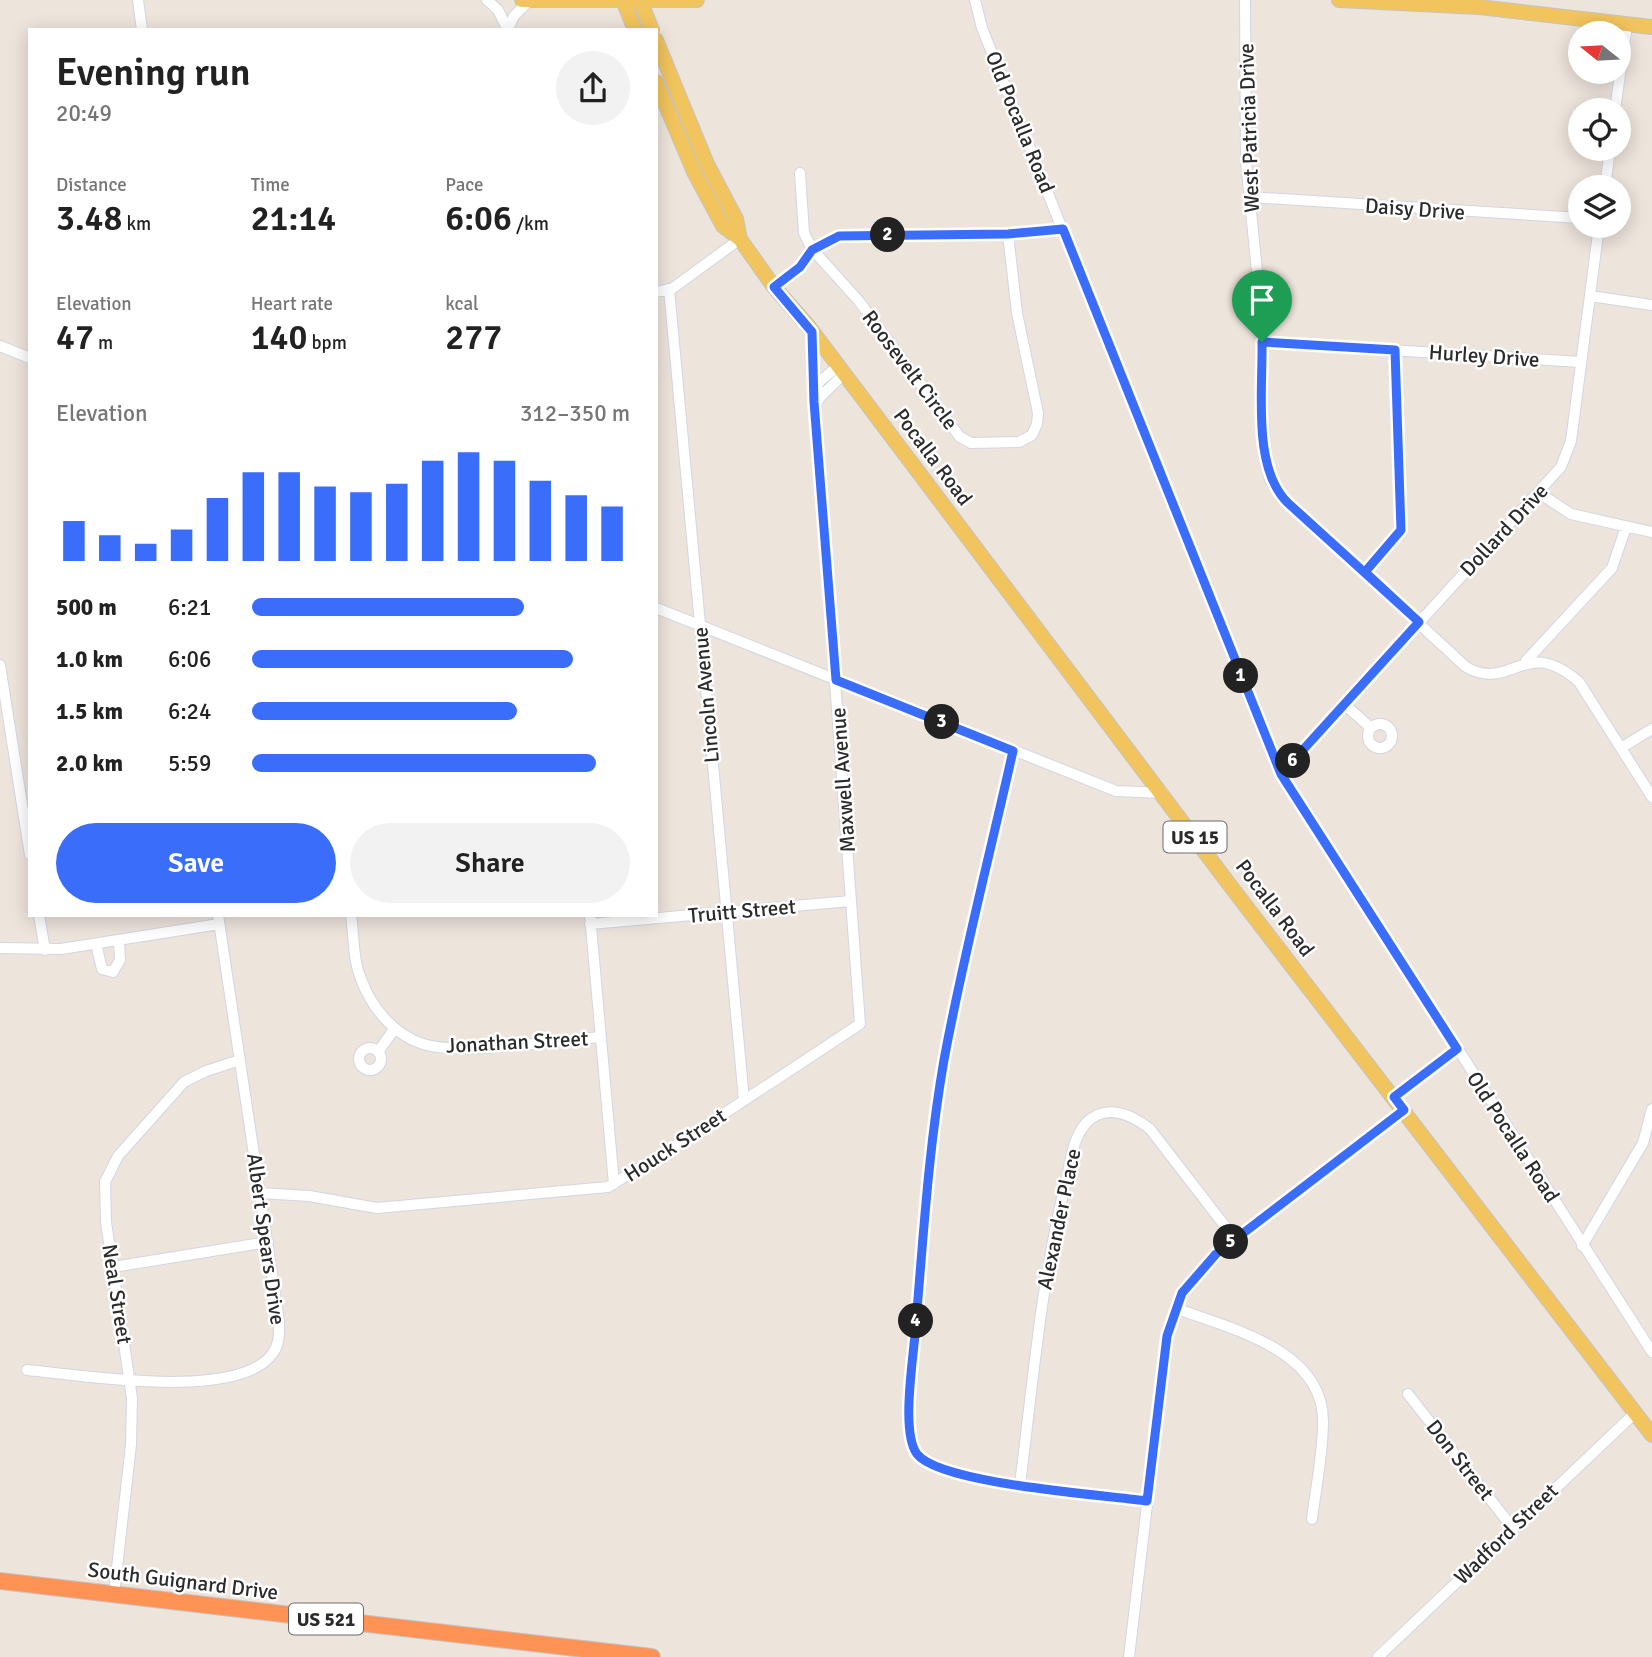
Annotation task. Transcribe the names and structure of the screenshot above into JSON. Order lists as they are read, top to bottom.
{
  "streets": {
    "highway": ["South Guignard Drive", "US 521"],
    "main road": ["Pocalla Road", "US 15"],
    "street": [
      "Old Pocalla Road",
      "West Patricia Drive",
      "Daisy Drive",
      "Hurley Drive",
      "Roosevelt Circle",
      "Dollard Drive",
      "Lincoln Avenue",
      "Maxwell Avenue",
      "Truitt Street",
      "Jonathan Street",
      "Houck Street",
      "Alexander Place",
      "Albert Spears Drive",
      "Neal Street",
      "Don Street",
      "Wadford Street"
    ]
  },
  "crossings": [
    ["Old Pocalla Road", "Dollard Drive"],
    ["West Patricia Drive", "Daisy Drive"],
    ["West Patricia Drive", "Hurley Drive"],
    ["West Patricia Drive", "Dollard Drive"],
    ["Hurley Drive", "Dollard Drive"],
    ["Pocalla Road", "Maxwell Avenue"],
    ["Pocalla Road", "Wadford Street"],
    ["Lincoln Avenue", "Truitt Street"],
    ["Lincoln Avenue", "Houck Street"],
    ["Maxwell Avenue", "Truitt Street"],
    ["Maxwell Avenue", "Houck Street"],
    ["Truitt Street", "Houck Street"],
    ["Houck Street", "Albert Spears Drive"],
    ["Albert Spears Drive", "Neal Street"],
    ["Neal Street", "South Guignard Drive"],
    ["Don Street", "Wadford Street"]
  ],
  "north": "left",
  "page": {
    "heading": ["Evening run", "20:49"],
    "stats": [
      ["Distance", "3.48 km"],
      ["Time", "21:14"],
      ["Pace", "6:06 /km"],
      ["Elevation", "47 m"],
      ["Heart rate", "140 bpm"],
      ["kcal", "277"]
    ],
    "pins": [
      "2",
      "1",
      "3",
      "6",
      "5",
      "4"
    ],
    "chart": ["Elevation", "312–350 m"],
    "list": [
      {
        "name": "500 m",
        "note": "6:21"
      },
      {
        "name": "1.0 km",
        "note": "6:06"
      },
      {
        "name": "1.5 km",
        "note": "6:24"
      },
      {
        "name": "2.0 km",
        "note": "5:59"
      }
    ],
    "buttons": ["Save", "Share"]
  }
}
